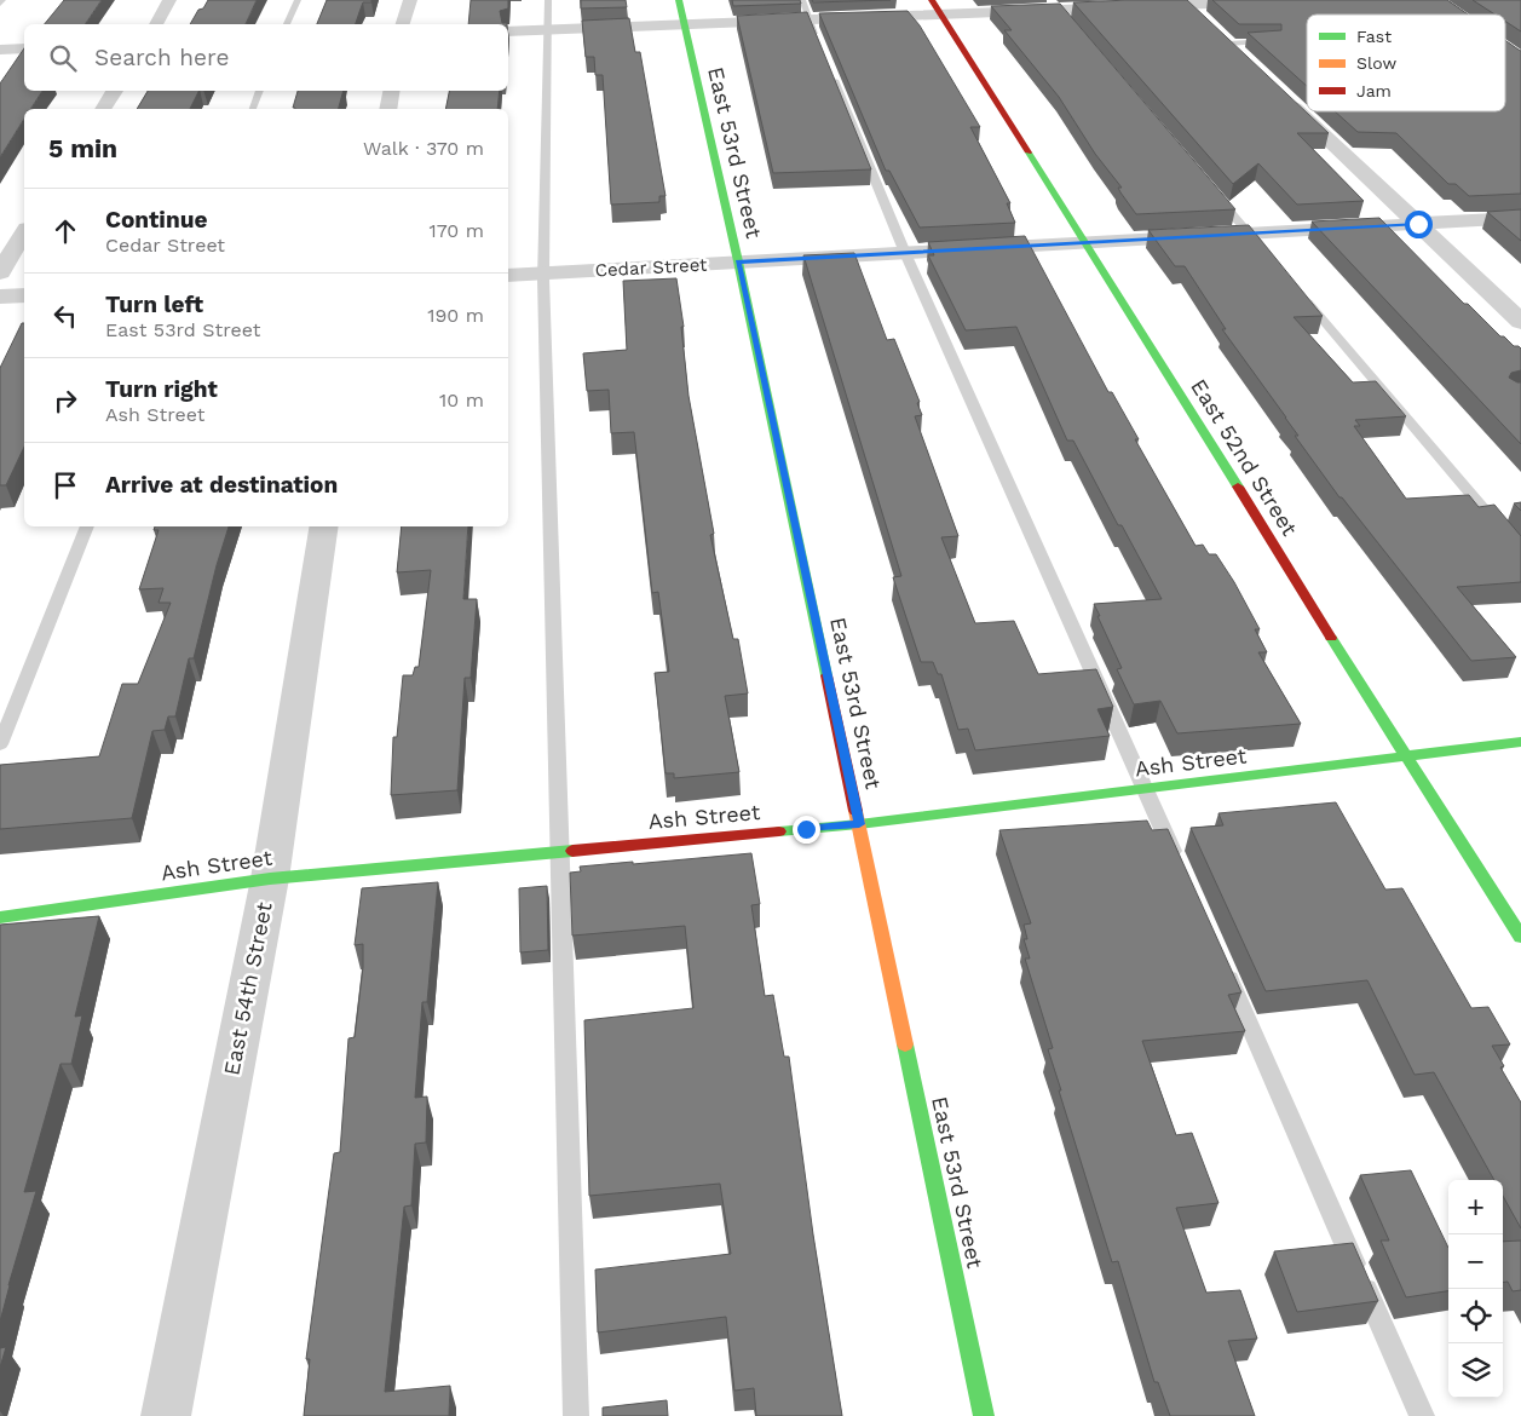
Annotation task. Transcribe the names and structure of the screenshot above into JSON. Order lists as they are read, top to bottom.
{
  "streets": {
    "street": [
      "East 53rd Street",
      "Cedar Street",
      "East 52nd Street",
      "Ash Street",
      "East 54th Street"
    ]
  },
  "crossings": [
    ["East 53rd Street", "Cedar Street"],
    ["East 53rd Street", "Ash Street"],
    ["Cedar Street", "East 52nd Street"],
    ["East 52nd Street", "Ash Street"],
    ["Ash Street", "East 54th Street"]
  ],
  "legend": ["Fast", "Slow", "Jam"],
  "page": {
    "search": "Search here",
    "heading": ["5 min", "Walk · 370 m"],
    "list": [
      ["Continue", "Cedar Street", "170 m"],
      ["Turn left", "East 53rd Street", "190 m"],
      ["Turn right", "Ash Street", "10 m"],
      "Arrive at destination"
    ],
    "map_buttons": ["+", "−"]
  }
}
